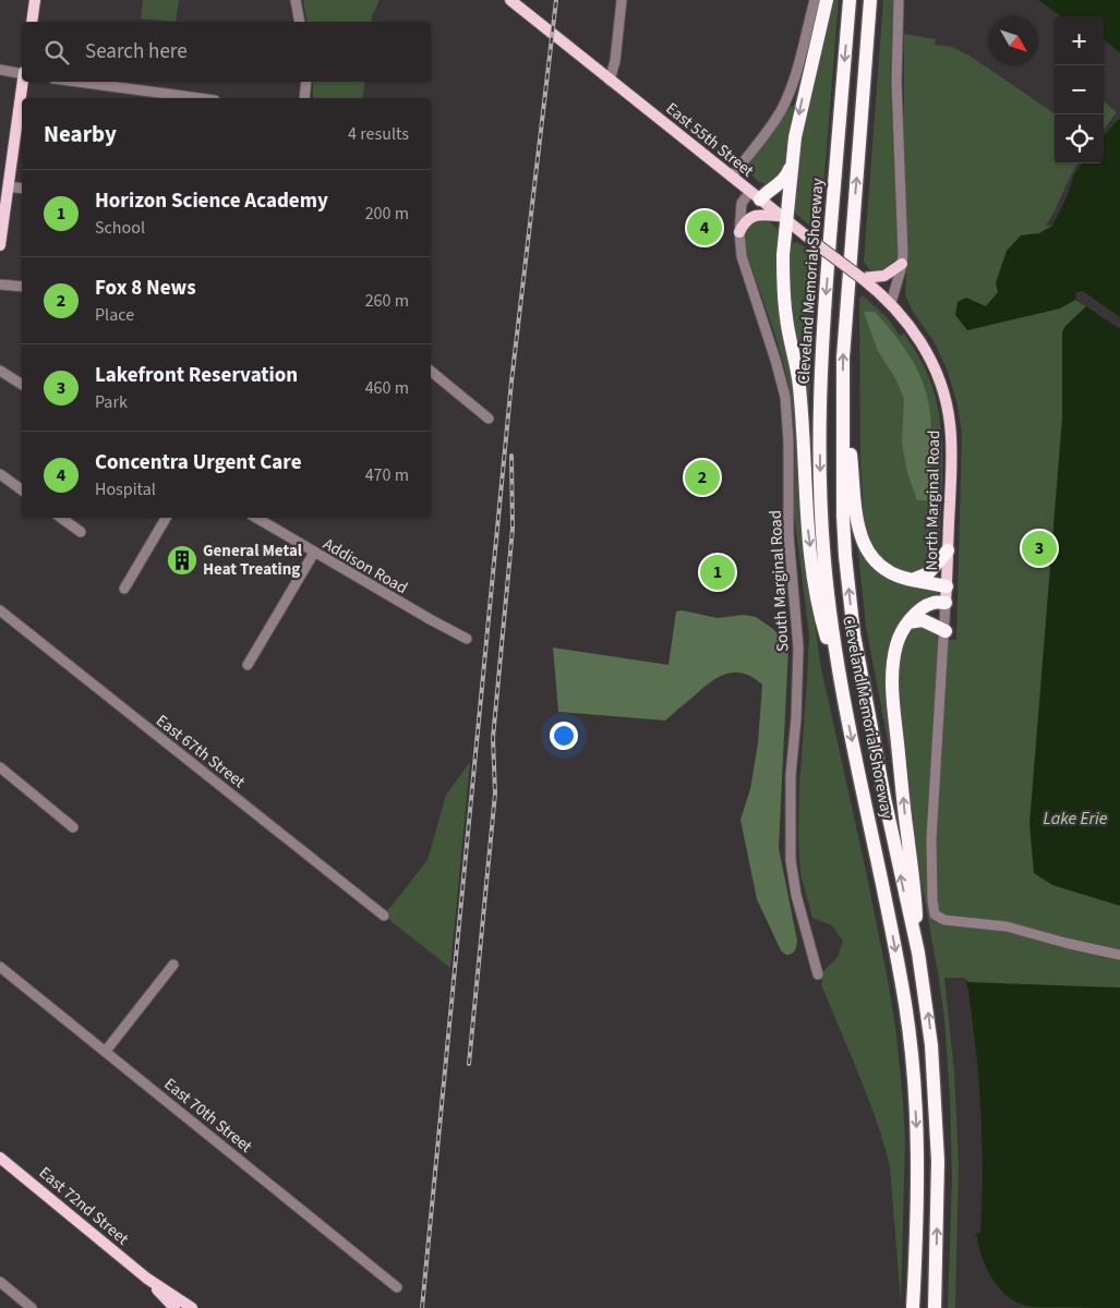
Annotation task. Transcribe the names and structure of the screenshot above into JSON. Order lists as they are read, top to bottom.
{
  "streets": {
    "highway": ["Cleveland Memorial Shoreway"],
    "main road": ["East 55th Street", "North Marginal Road", "East 72nd Street"],
    "street": [
      "Addison Road",
      "South Marginal Road",
      "East 67th Street",
      "East 70th Street"
    ]
  },
  "crossings": [
    ["East 55th Street", "North Marginal Road"],
    ["East 55th Street", "South Marginal Road"]
  ],
  "water": ["Lake Erie"],
  "places": {
    "building": ["General Metal Heat Treating"]
  },
  "north": "bottom right",
  "page": {
    "map_buttons": ["+", "−"],
    "search": "Search here",
    "heading": ["Nearby", "4 results"],
    "list": [
      {
        "mark": "1",
        "name": "Horizon Science Academy",
        "note": "School",
        "value": "200 m"
      },
      {
        "mark": "2",
        "name": "Fox 8 News",
        "note": "Place",
        "value": "260 m"
      },
      {
        "mark": "3",
        "name": "Lakefront Reservation",
        "note": "Park",
        "value": "460 m"
      },
      {
        "mark": "4",
        "name": "Concentra Urgent Care",
        "note": "Hospital",
        "value": "470 m"
      }
    ],
    "pins": [
      "4",
      "2",
      "3",
      "1"
    ]
  }
}
